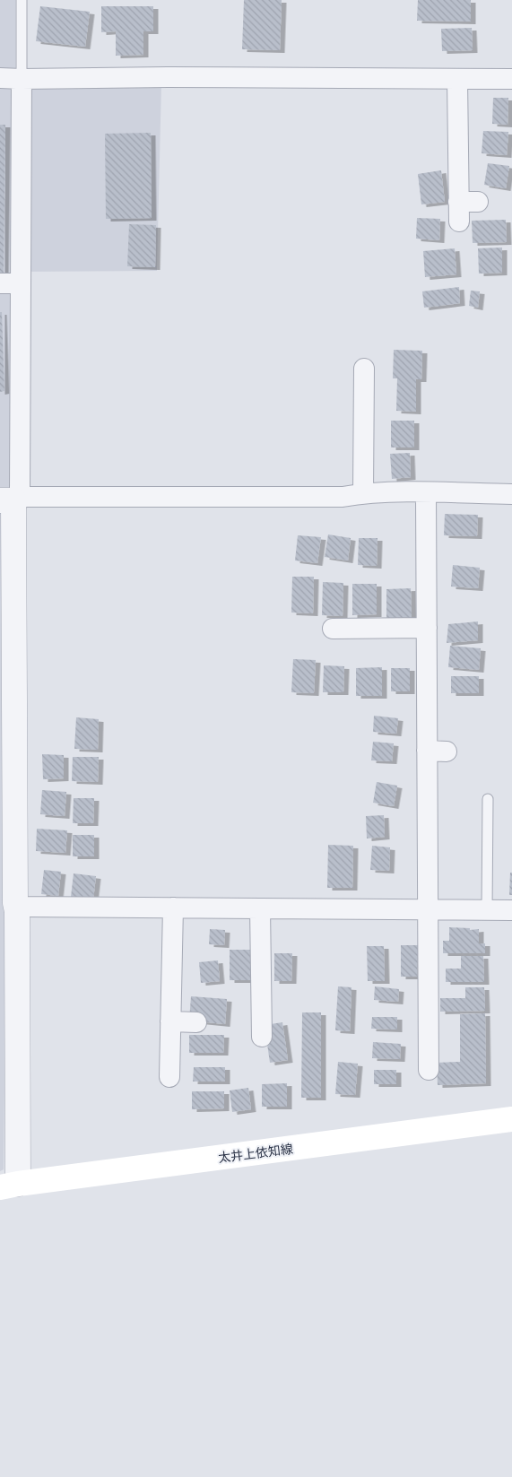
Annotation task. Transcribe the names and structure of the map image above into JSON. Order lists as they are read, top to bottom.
{
  "streets": {
    "main road": ["太井上依知線"]
  }
}
